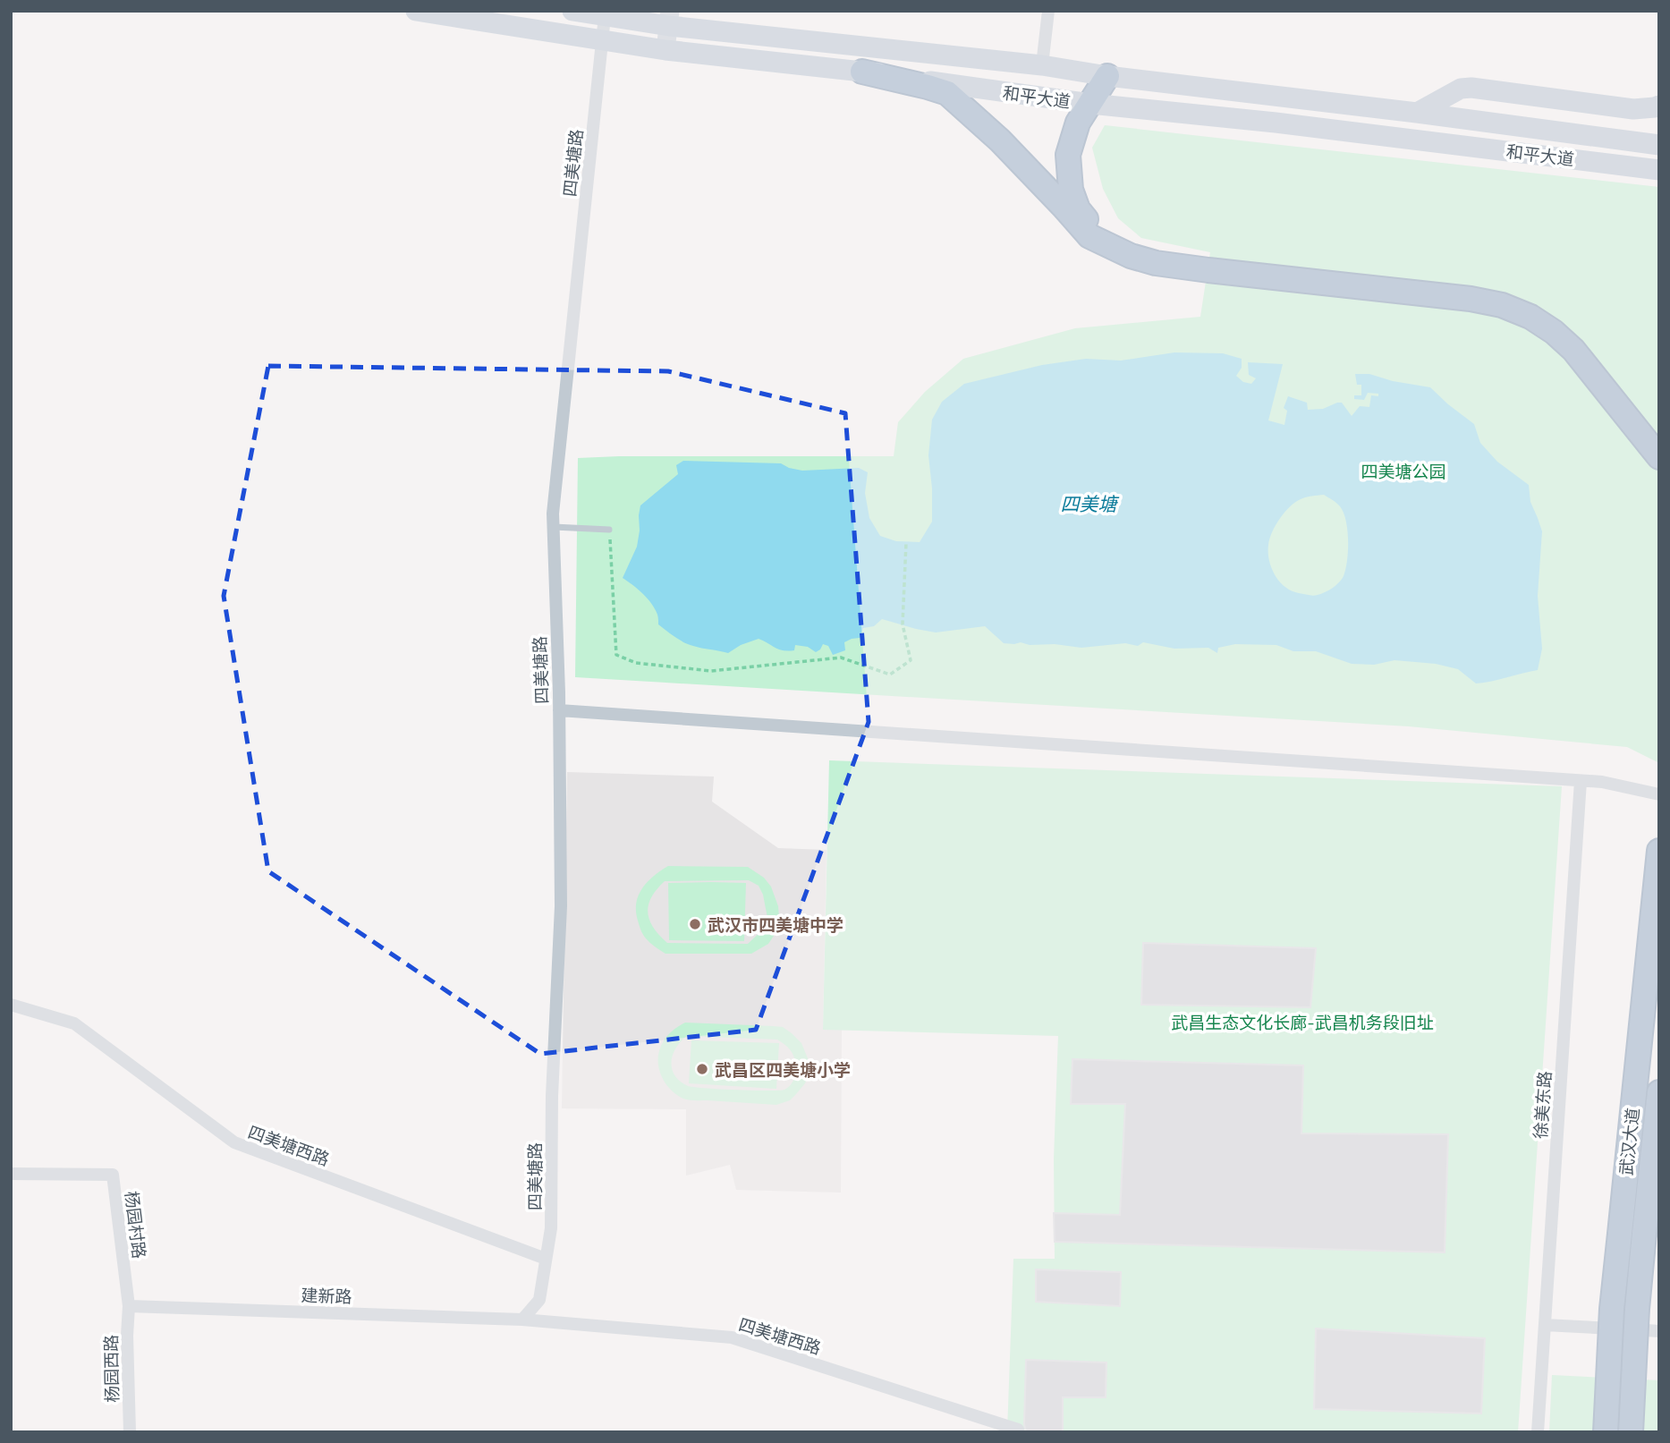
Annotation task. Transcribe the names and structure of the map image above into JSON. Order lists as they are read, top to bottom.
{
  "streets": {
    "highway": ["武汉大道"],
    "main road": ["和平大道"],
    "street": [
      "四美塘路",
      "徐美东路",
      "四美塘西路",
      "杨园村路",
      "建新路",
      "杨园西路"
    ]
  },
  "crossings": [
    ["和平大道", "四美塘路"],
    ["四美塘路", "四美塘西路"],
    ["四美塘路", "建新路"],
    ["四美塘西路", "建新路"],
    ["杨园村路", "建新路"],
    ["杨园村路", "杨园西路"],
    ["建新路", "杨园西路"]
  ],
  "water": ["四美塘"],
  "parks": ["四美塘公园", "武昌生态文化长廊-武昌机务段旧址"],
  "places": ["武汉市四美塘中学", "武昌区四美塘小学"]
}
